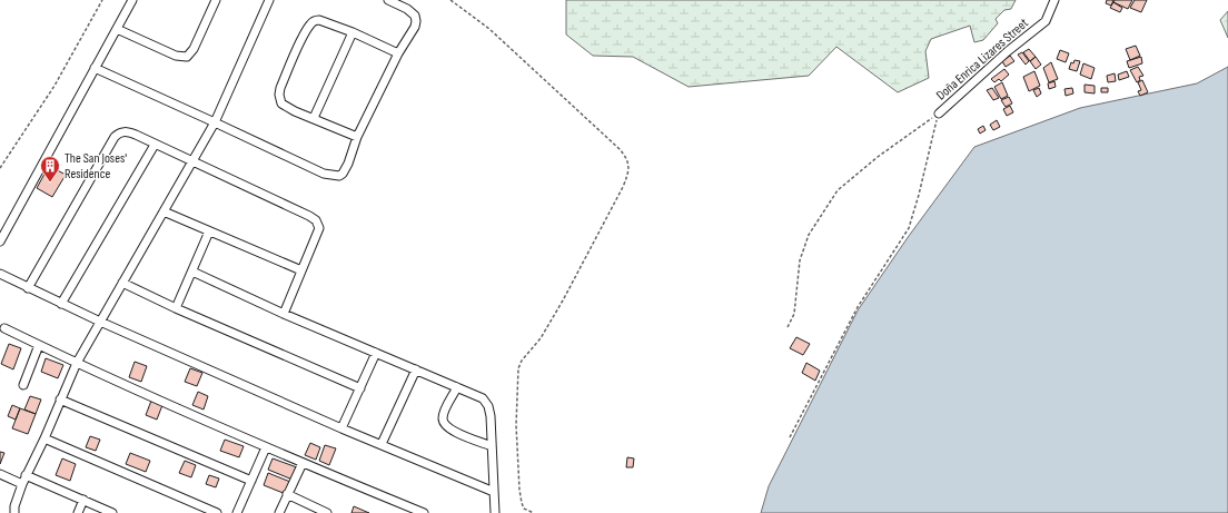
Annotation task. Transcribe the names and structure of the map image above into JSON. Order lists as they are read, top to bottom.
{
  "streets": {
    "street": ["Doña Enrica Lizares Street"]
  },
  "places": {
    "building": ["The San Joses' Residence"]
  }
}
